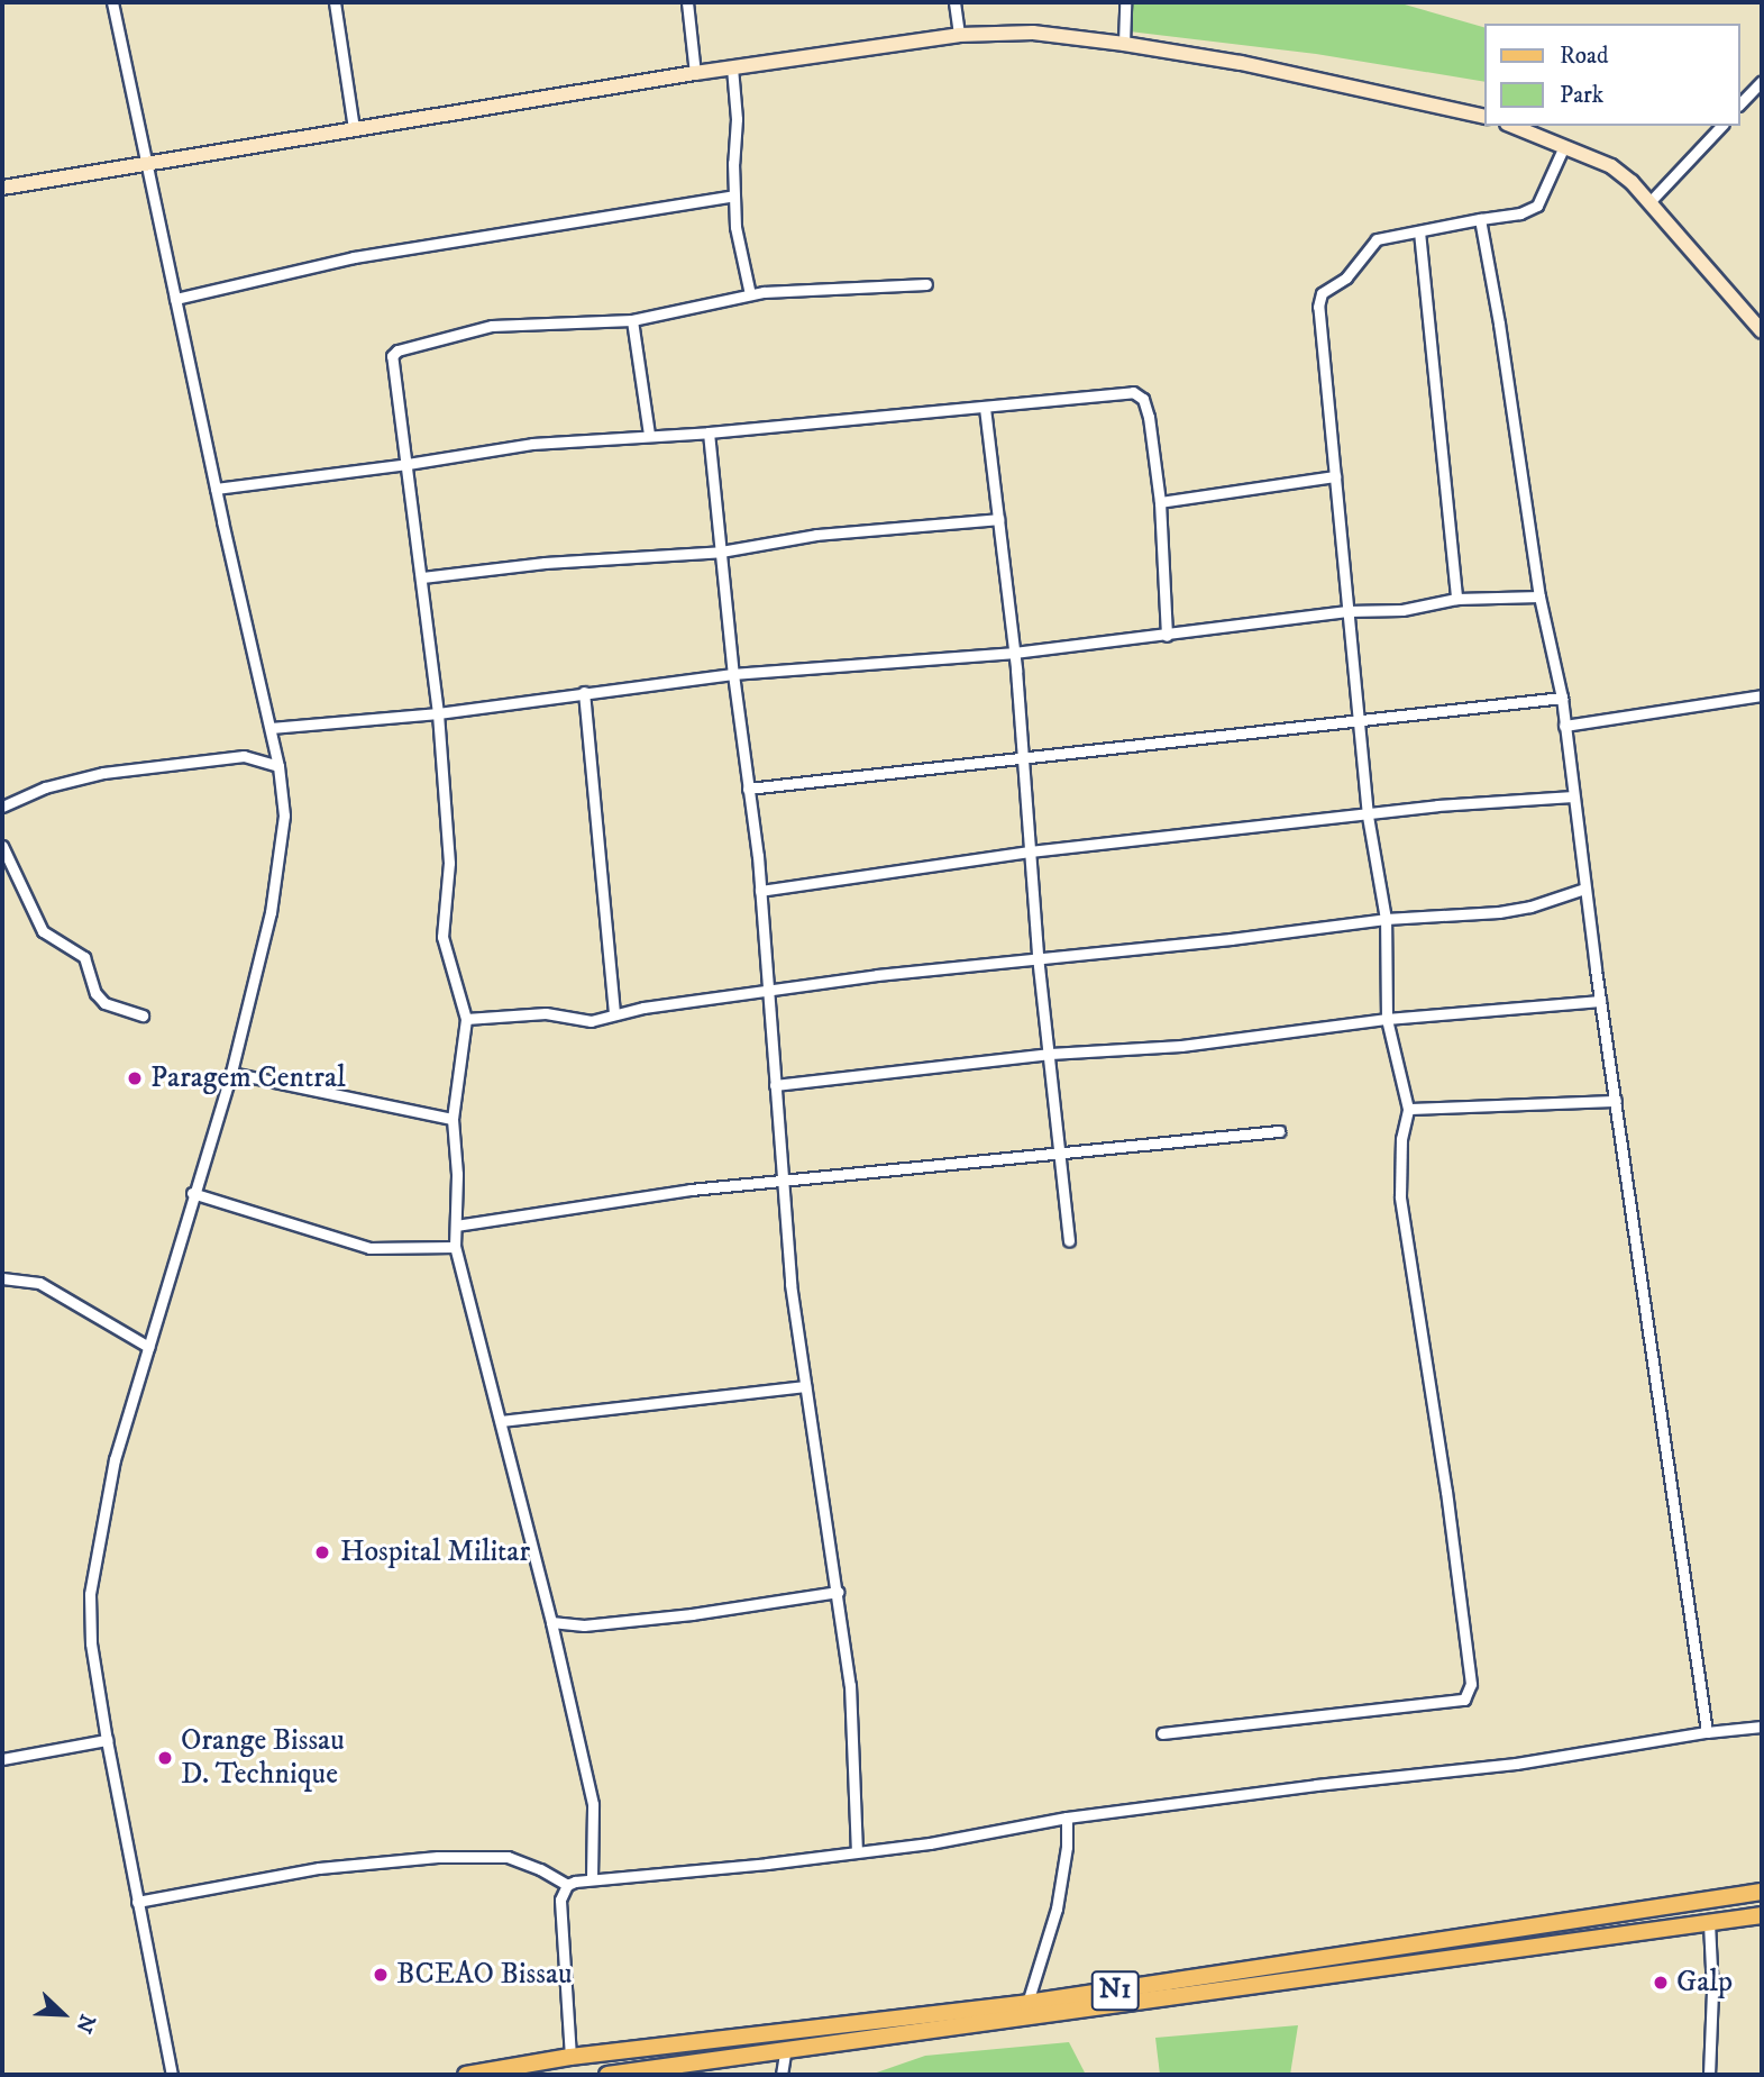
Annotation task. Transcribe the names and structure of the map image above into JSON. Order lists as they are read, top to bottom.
{
  "streets": {
    "main road": ["N1"]
  },
  "places": [
    "Paragem Central",
    "Hospital Militar",
    "Orange Bissau D. Technique",
    "BCEAO Bissau",
    "Galp"
  ],
  "legend": ["Road", "Park"],
  "north": "bottom right"
}
